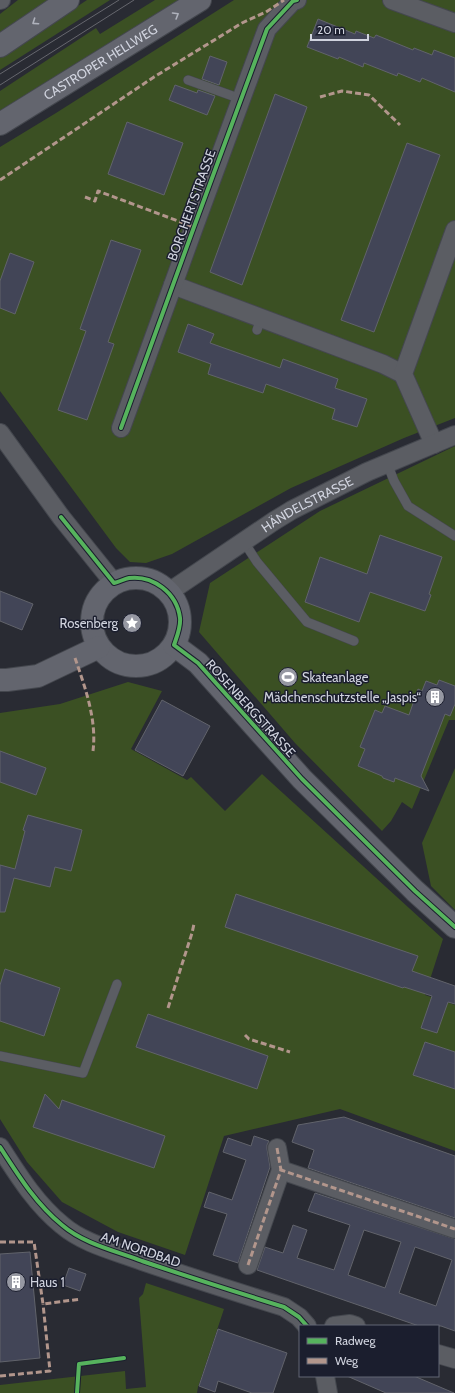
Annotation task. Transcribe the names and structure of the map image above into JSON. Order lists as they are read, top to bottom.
{
  "streets": {
    "street": [
      "CASTROPER HELLWEG",
      "BORCHERTSTRASSE",
      "HÄNDELSTRASSE",
      "ROSENBERGSTRASSE",
      "AM NORDBAD"
    ]
  },
  "crossings": [
    ["HÄNDELSTRASSE", "ROSENBERGSTRASSE"]
  ],
  "places": {
    "place": ["Rosenberg"],
    "sports": ["Skateanlage"],
    "building": ["Mädchenschutzstelle „Jaspis“", "Haus 1"]
  },
  "legend": ["Radweg", "Weg"],
  "scale_bar": "20 m"
}
